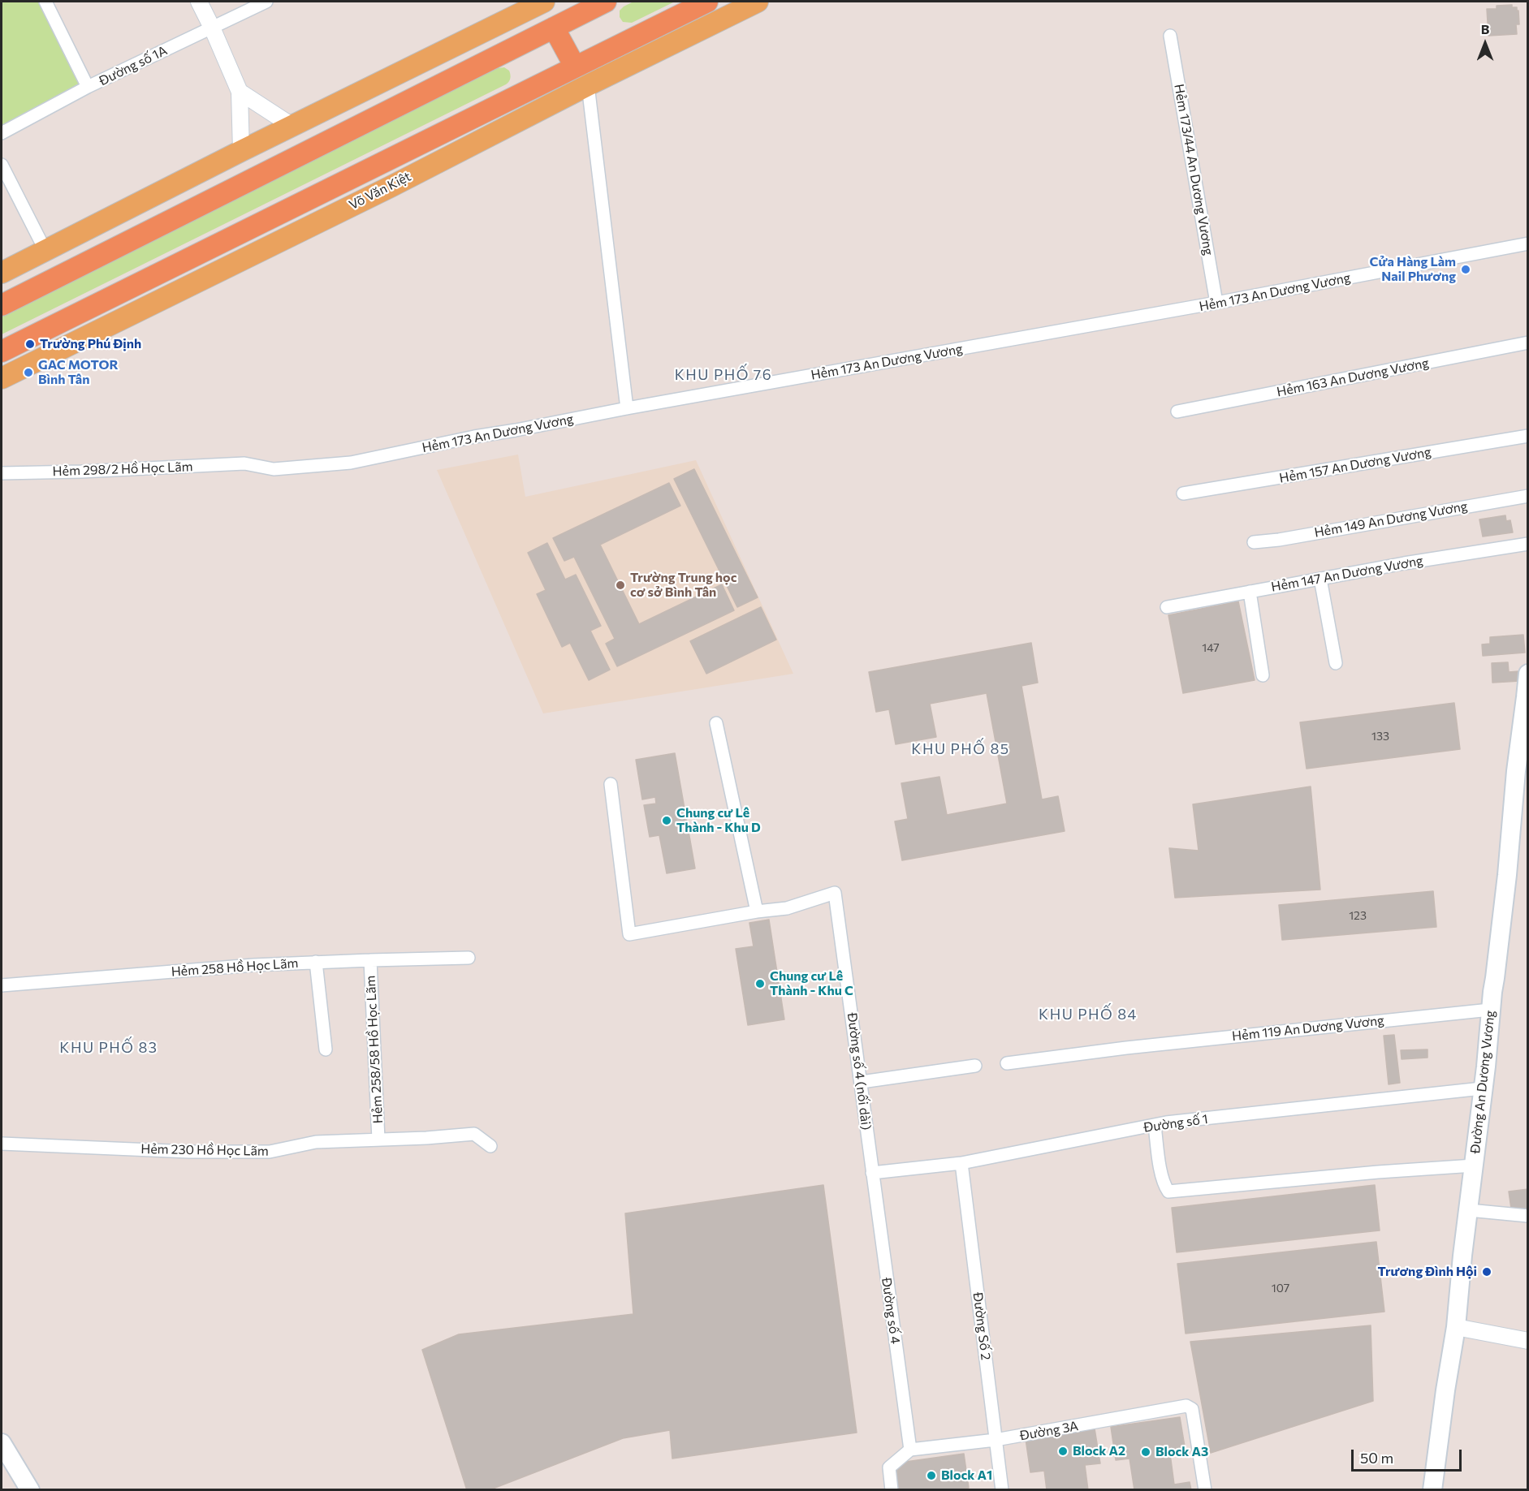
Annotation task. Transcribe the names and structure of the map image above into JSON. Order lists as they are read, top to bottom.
{
  "streets": {
    "highway": ["Võ Văn Kiệt"],
    "main road": ["Đường An Dương Vương"],
    "street": [
      "Đường số 1A",
      "Hẻm 173/44 An Dương Vương",
      "Hẻm 173 An Dương Vương",
      "Hẻm 163 An Dương Vương",
      "Hẻm 157 An Dương Vương",
      "Hẻm 298/2 Hồ Học Lãm",
      "Hẻm 149 An Dương Vương",
      "Hẻm 147 An Dương Vương",
      "Hẻm 258 Hồ Học Lãm",
      "Hẻm 119 An Dương Vương",
      "Hẻm 258/58 Hồ Học Lãm",
      "Đường số 4 (nối dài)",
      "Đường số 1",
      "Hẻm 230 Hồ Học Lãm",
      "Đường số 4",
      "Đường Số 2",
      "Đường 3A"
    ]
  },
  "crossings": [
    ["Hẻm 173/44 An Dương Vương", "Hẻm 173 An Dương Vương"],
    ["Hẻm 173 An Dương Vương", "Hẻm 298/2 Hồ Học Lãm"],
    ["Hẻm 258 Hồ Học Lãm", "Hẻm 258/58 Hồ Học Lãm"],
    ["Hẻm 119 An Dương Vương", "Đường An Dương Vương"],
    ["Hẻm 258/58 Hồ Học Lãm", "Hẻm 230 Hồ Học Lãm"],
    ["Đường số 4 (nối dài)", "Đường số 1"],
    ["Đường số 4 (nối dài)", "Đường số 4"],
    ["Đường An Dương Vương", "Đường số 1"],
    ["Đường số 1", "Đường số 4"],
    ["Đường số 1", "Đường Số 2"],
    ["Đường số 4", "Đường 3A"],
    ["Đường Số 2", "Đường 3A"]
  ],
  "districts": [
    "KHU PHỐ 76",
    "KHU PHỐ 85",
    "KHU PHỐ 84",
    "KHU PHỐ 83"
  ],
  "places": [
    "Cửa Hàng Làm Nail Phương",
    "Trường Phú Định",
    "GAC MOTOR Bình Tân",
    "Trường Trung học cơ sở Bình Tân",
    "Chung cư Lê Thành - Khu D",
    "Chung cư Lê Thành - Khu C",
    "Trương Đình Hội",
    "Block A2",
    "Block A3",
    "Block A1"
  ],
  "house_numbers": [
    "147",
    "133",
    "123",
    "107"
  ],
  "scale_bar": "50 m",
  "north": "top"
}
